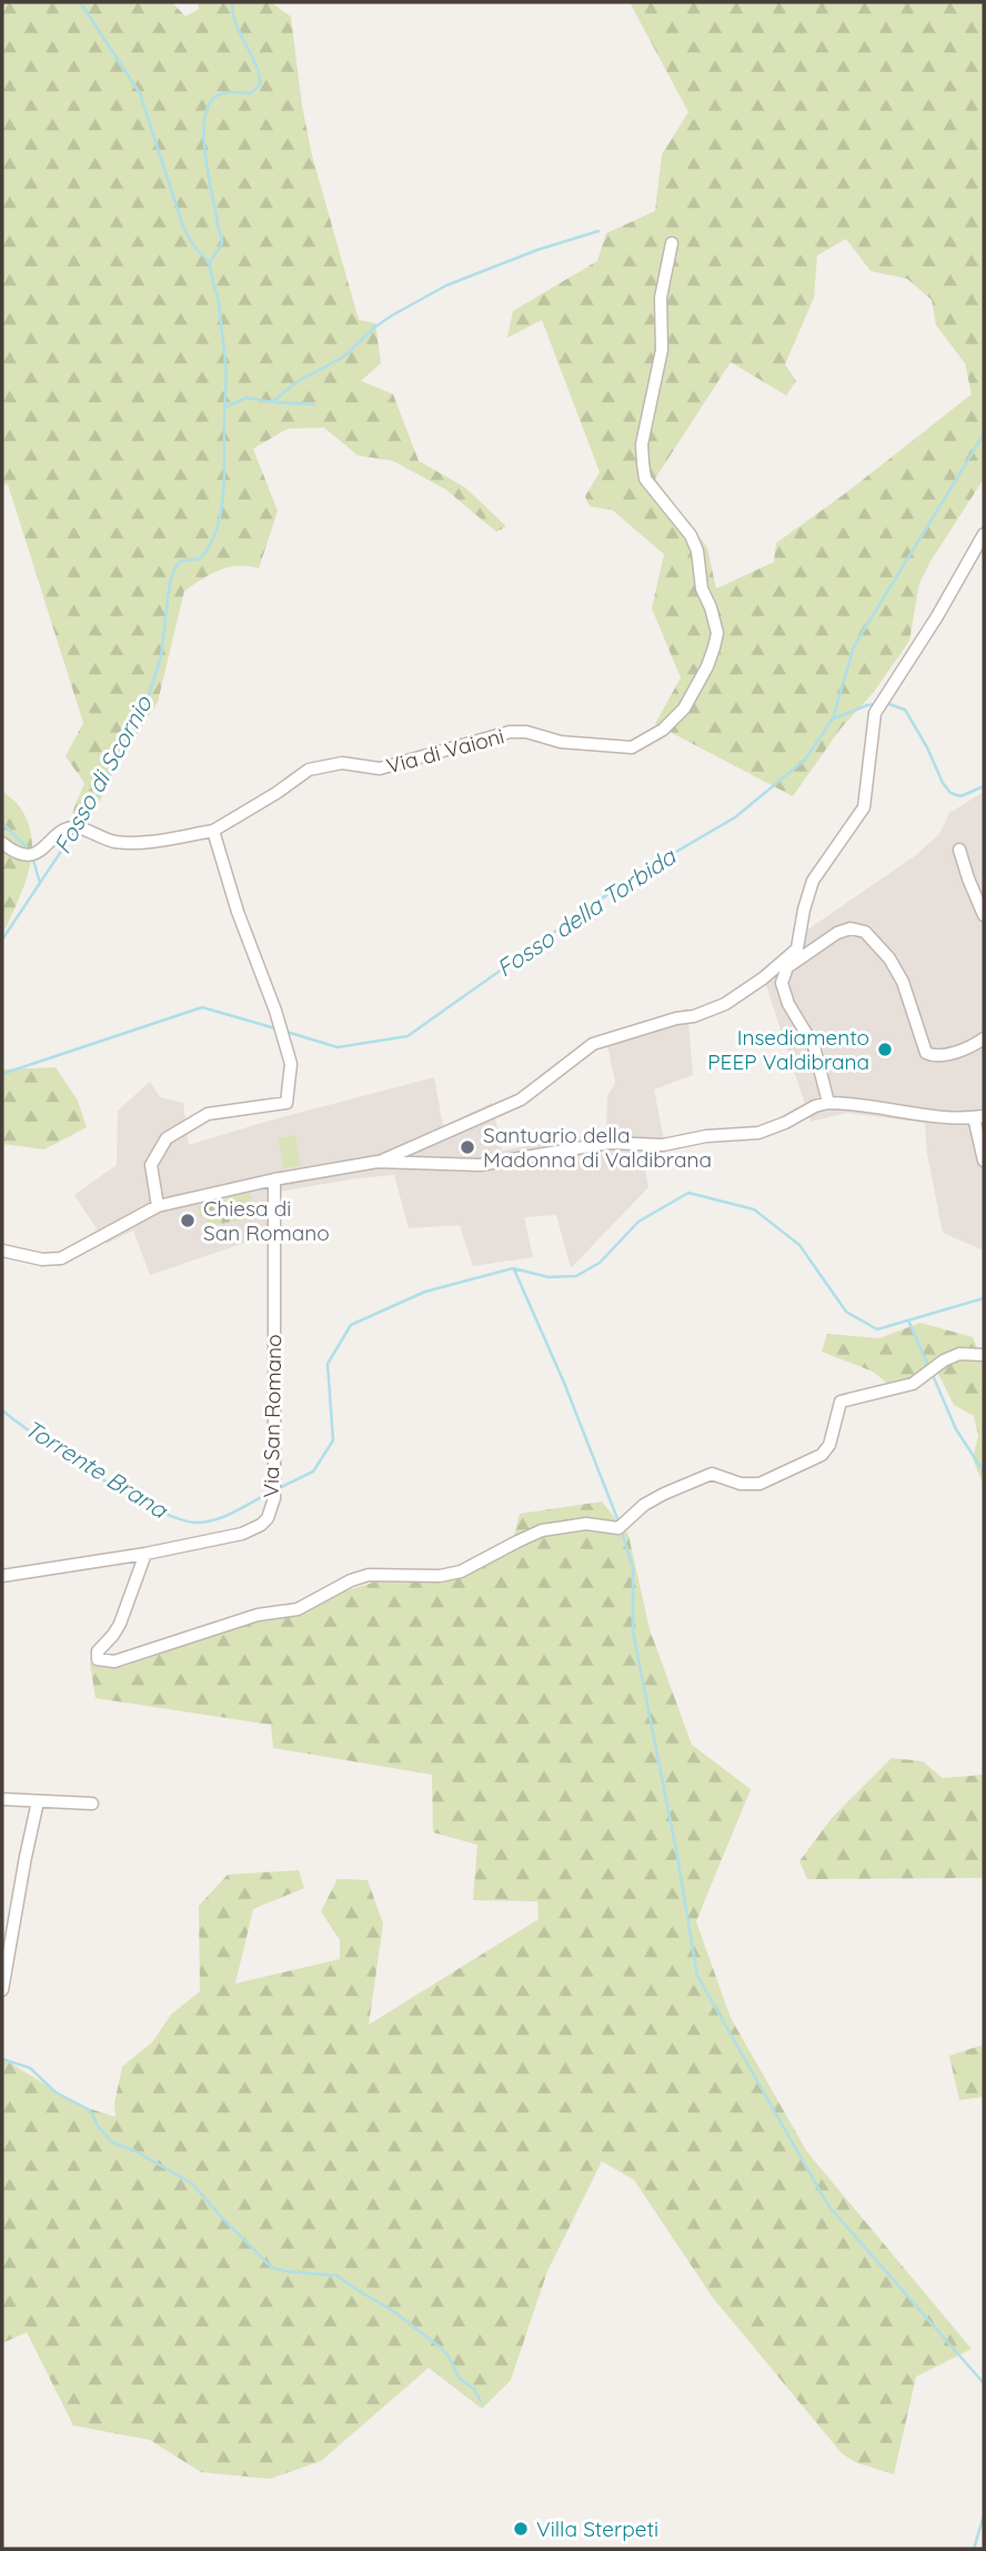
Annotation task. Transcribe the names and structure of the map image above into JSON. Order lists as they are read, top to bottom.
{
  "streets": {
    "street": ["Via di Vaioni", "Via San Romano"]
  },
  "water": ["Fosso di Scornio", "Fosso della Torbida", "Torrente Brana"],
  "places": [
    "Insediamento PEEP Valdibrana",
    "Santuario della Madonna di Valdibrana",
    "Chiesa di San Romano",
    "Villa Sterpeti"
  ]
}
